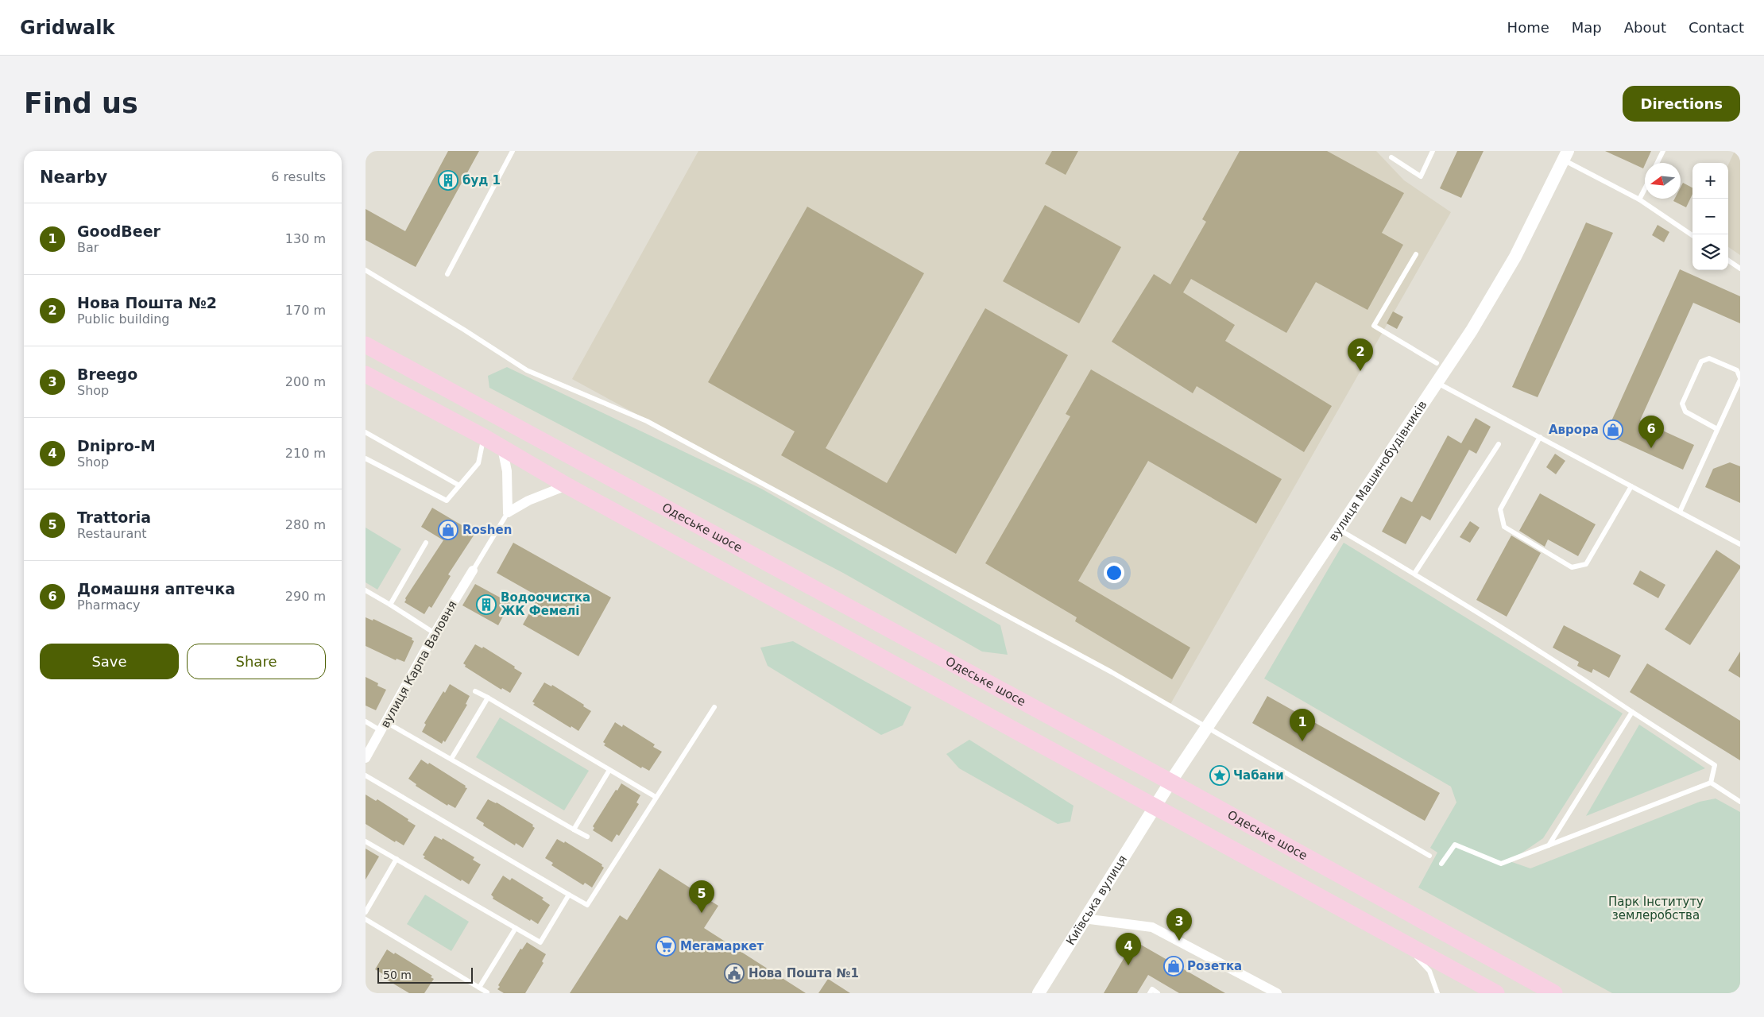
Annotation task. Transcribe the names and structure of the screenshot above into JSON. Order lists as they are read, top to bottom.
{
  "streets": {
    "highway": ["Одеське шосе"],
    "street": ["вулиця Машинобудівників", "вулиця Карпа Валовня", "Київська вулиця"]
  },
  "crossings": [
    ["вулиця Машинобудівників", "Одеське шосе"],
    ["вулиця Машинобудівників", "Київська вулиця"],
    ["Одеське шосе", "Київська вулиця"]
  ],
  "parks": ["Парк Інституту землеробства"],
  "places": {
    "building": ["буд 1", "Водоочистка ЖК Фемелі"],
    "shop": ["Аврора", "Roshen", "Розетка"],
    "place": ["Чабани"],
    "supermarket": ["Мегамаркет"],
    "public building": ["Нова Пошта №1"]
  },
  "scale_bar": "50 m",
  "north": "left",
  "page": {
    "header": "Gridwalk",
    "nav": [
      "Home",
      "Map",
      "About",
      "Contact"
    ],
    "buttons": [
      "Directions",
      ["Save", "Share"]
    ],
    "title": "Find us",
    "heading": ["Nearby", "6 results"],
    "map_buttons": ["+", "−"],
    "list": [
      {
        "mark": "1",
        "name": "GoodBeer",
        "note": "Bar",
        "value": "130 m"
      },
      {
        "mark": "2",
        "name": "Нова Пошта №2",
        "note": "Public building",
        "value": "170 m"
      },
      {
        "mark": "3",
        "name": "Breego",
        "note": "Shop",
        "value": "200 m"
      },
      {
        "mark": "4",
        "name": "Dnipro-M",
        "note": "Shop",
        "value": "210 m"
      },
      {
        "mark": "5",
        "name": "Trattoria",
        "note": "Restaurant",
        "value": "280 m"
      },
      {
        "mark": "6",
        "name": "Домашня аптечка",
        "note": "Pharmacy",
        "value": "290 m"
      }
    ],
    "pins": [
      "2",
      "6",
      "1",
      "5",
      "3",
      "4"
    ],
    "scale": "50 m"
  }
}
